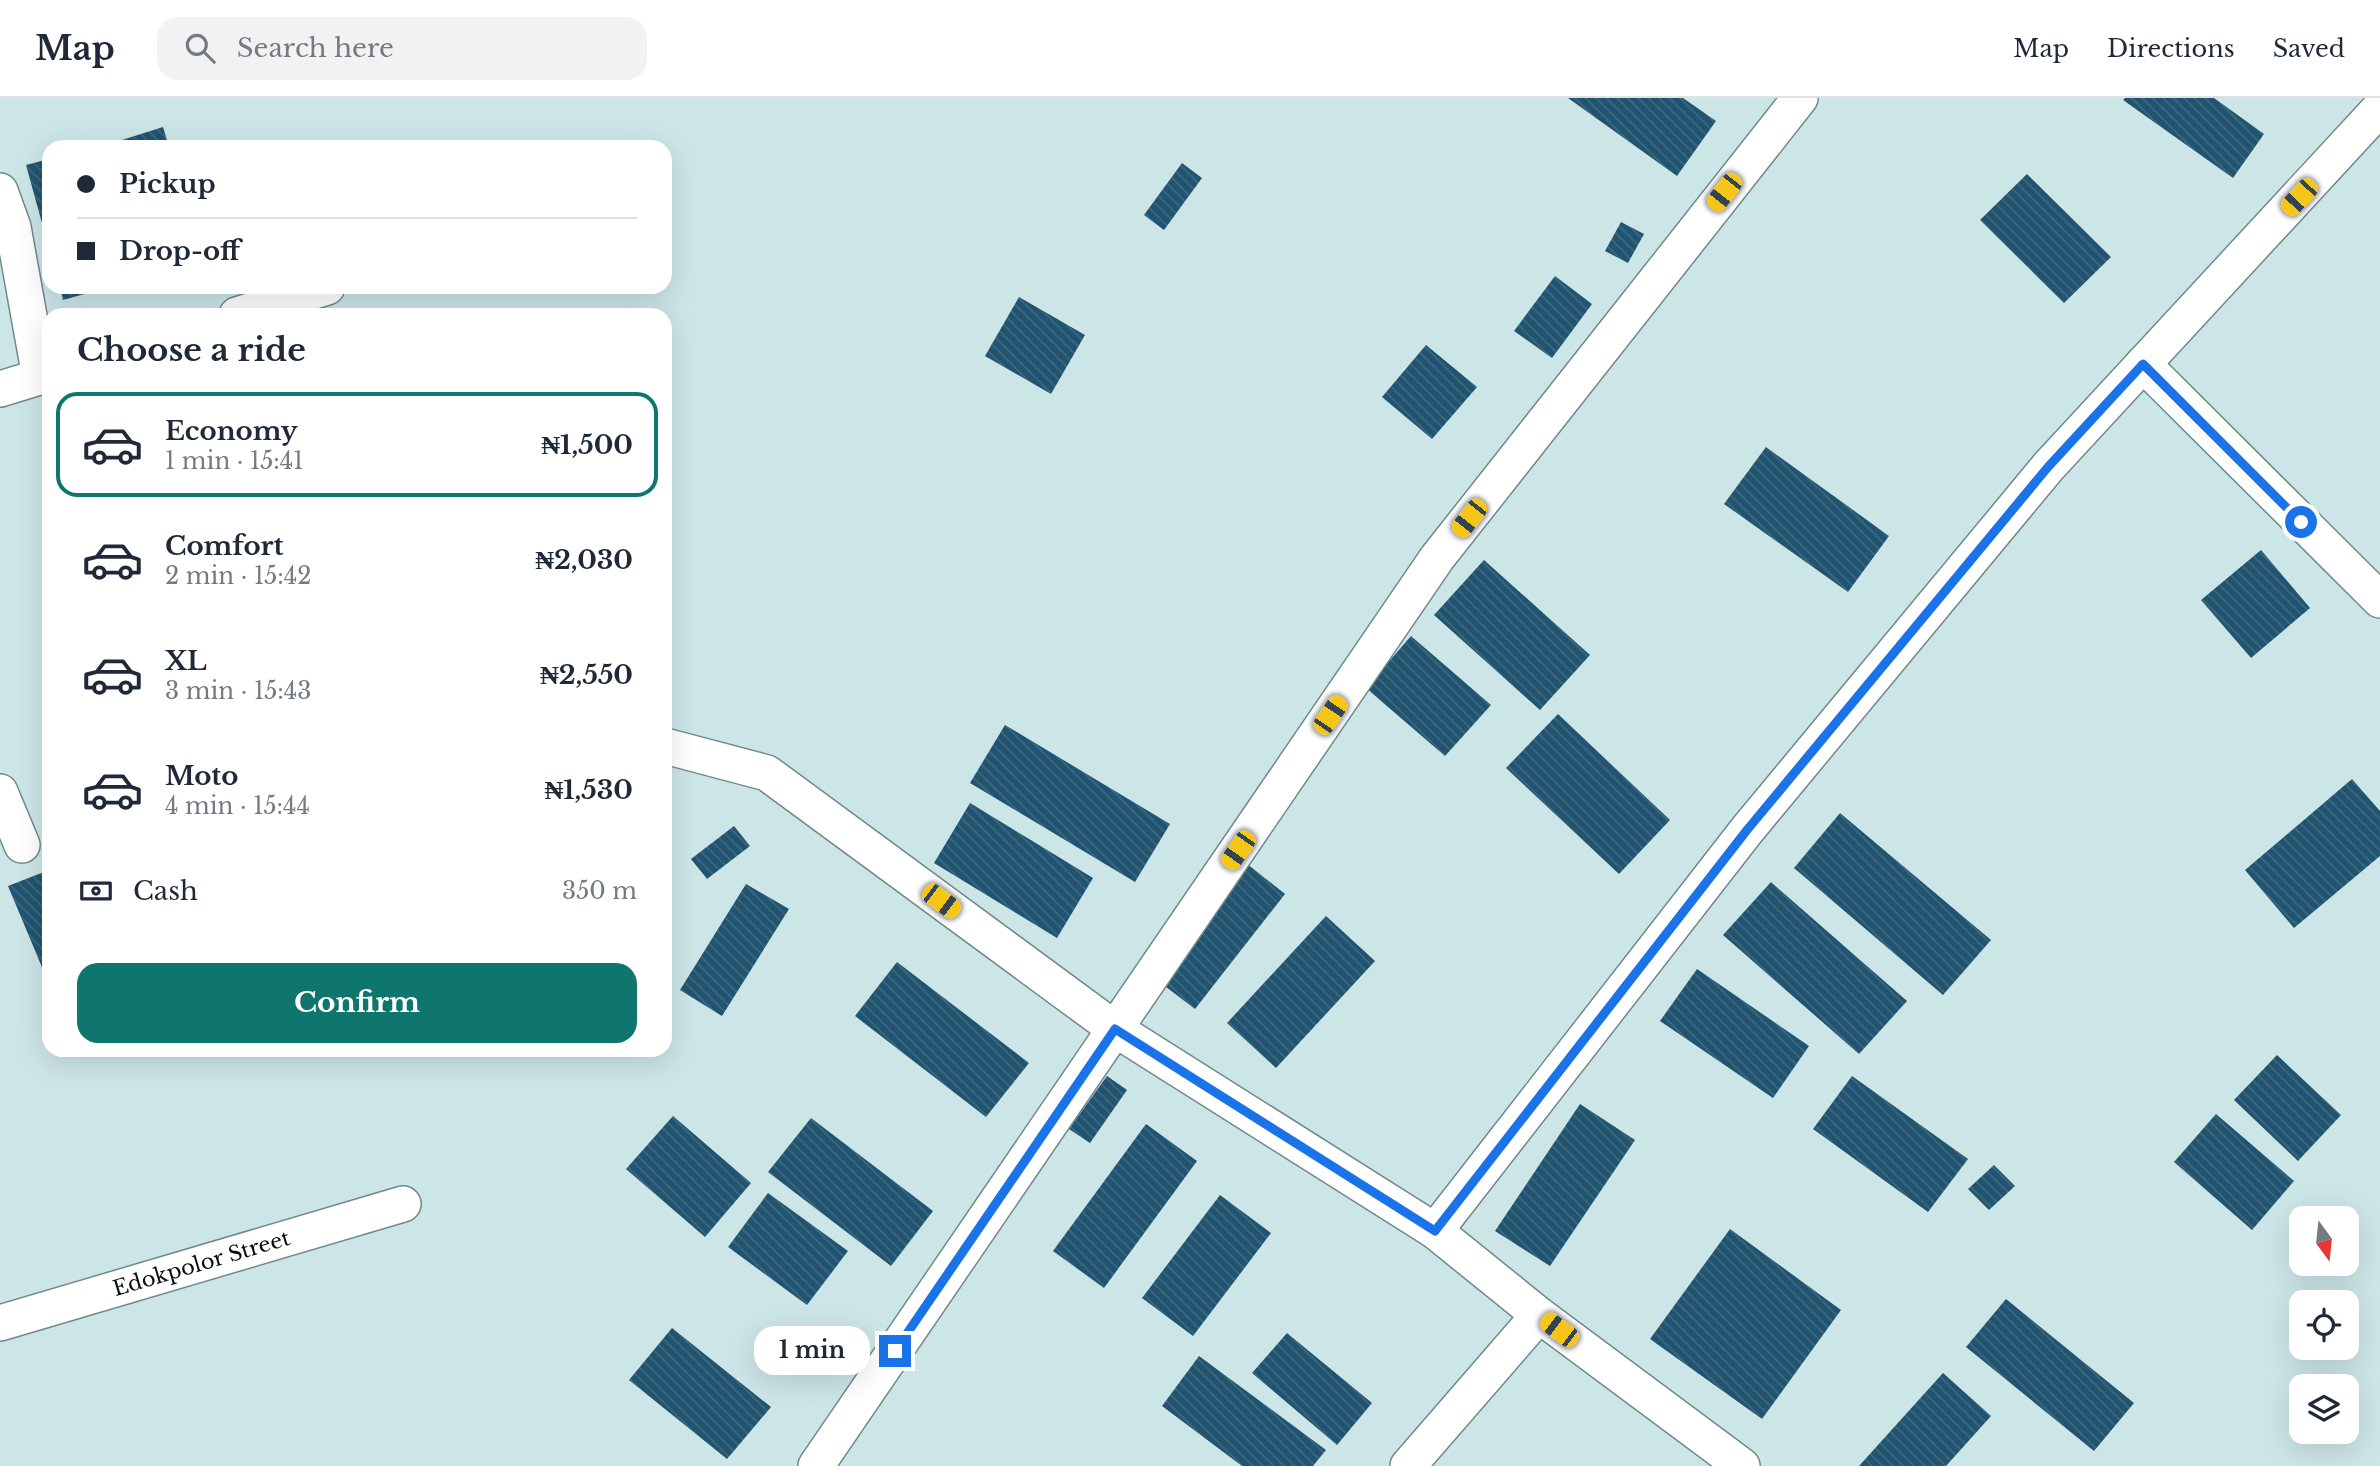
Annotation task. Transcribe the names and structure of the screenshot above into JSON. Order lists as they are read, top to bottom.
{
  "streets": {
    "street": ["Edokpolor Street"]
  },
  "north": "bottom",
  "page": {
    "header": "Map",
    "search": "Search here",
    "nav": ["Map", "Directions", "Saved"],
    "banner": ["Pickup", "Drop-off"],
    "heading": "Choose a ride",
    "list": [
      {
        "name": "Economy",
        "note": "1 min · 15:41",
        "value": "₦1,500"
      },
      {
        "name": "Comfort",
        "note": "2 min · 15:42",
        "value": "₦2,030"
      },
      {
        "name": "XL",
        "note": "3 min · 15:43",
        "value": "₦2,550"
      },
      {
        "name": "Moto",
        "note": "4 min · 15:44",
        "value": "₦1,530"
      }
    ],
    "pay": ["Cash", "350 m"],
    "buttons": "Confirm",
    "bubble": "1 min"
  }
}
